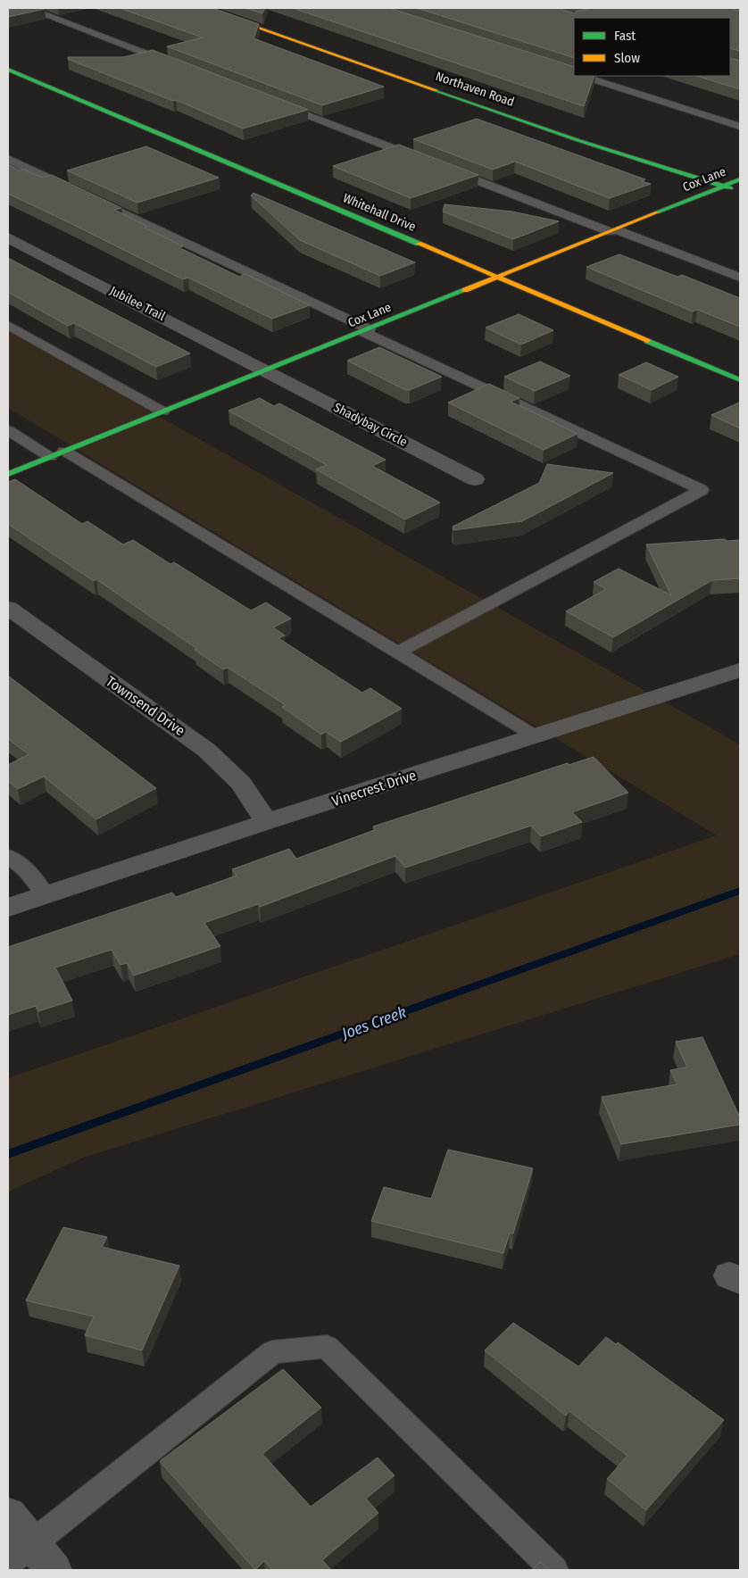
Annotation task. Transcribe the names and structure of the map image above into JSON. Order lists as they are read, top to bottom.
{
  "streets": {
    "street": [
      "Northaven Road",
      "Cox Lane",
      "Whitehall Drive",
      "Jubilee Trail",
      "Shadybay Circle",
      "Townsend Drive",
      "Vinecrest Drive"
    ]
  },
  "crossings": [
    ["Northaven Road", "Cox Lane"],
    ["Cox Lane", "Whitehall Drive"],
    ["Cox Lane", "Jubilee Trail"],
    ["Cox Lane", "Shadybay Circle"],
    ["Jubilee Trail", "Shadybay Circle"],
    ["Townsend Drive", "Vinecrest Drive"]
  ],
  "water": ["Joes Creek"],
  "legend": ["Fast", "Slow"]
}
